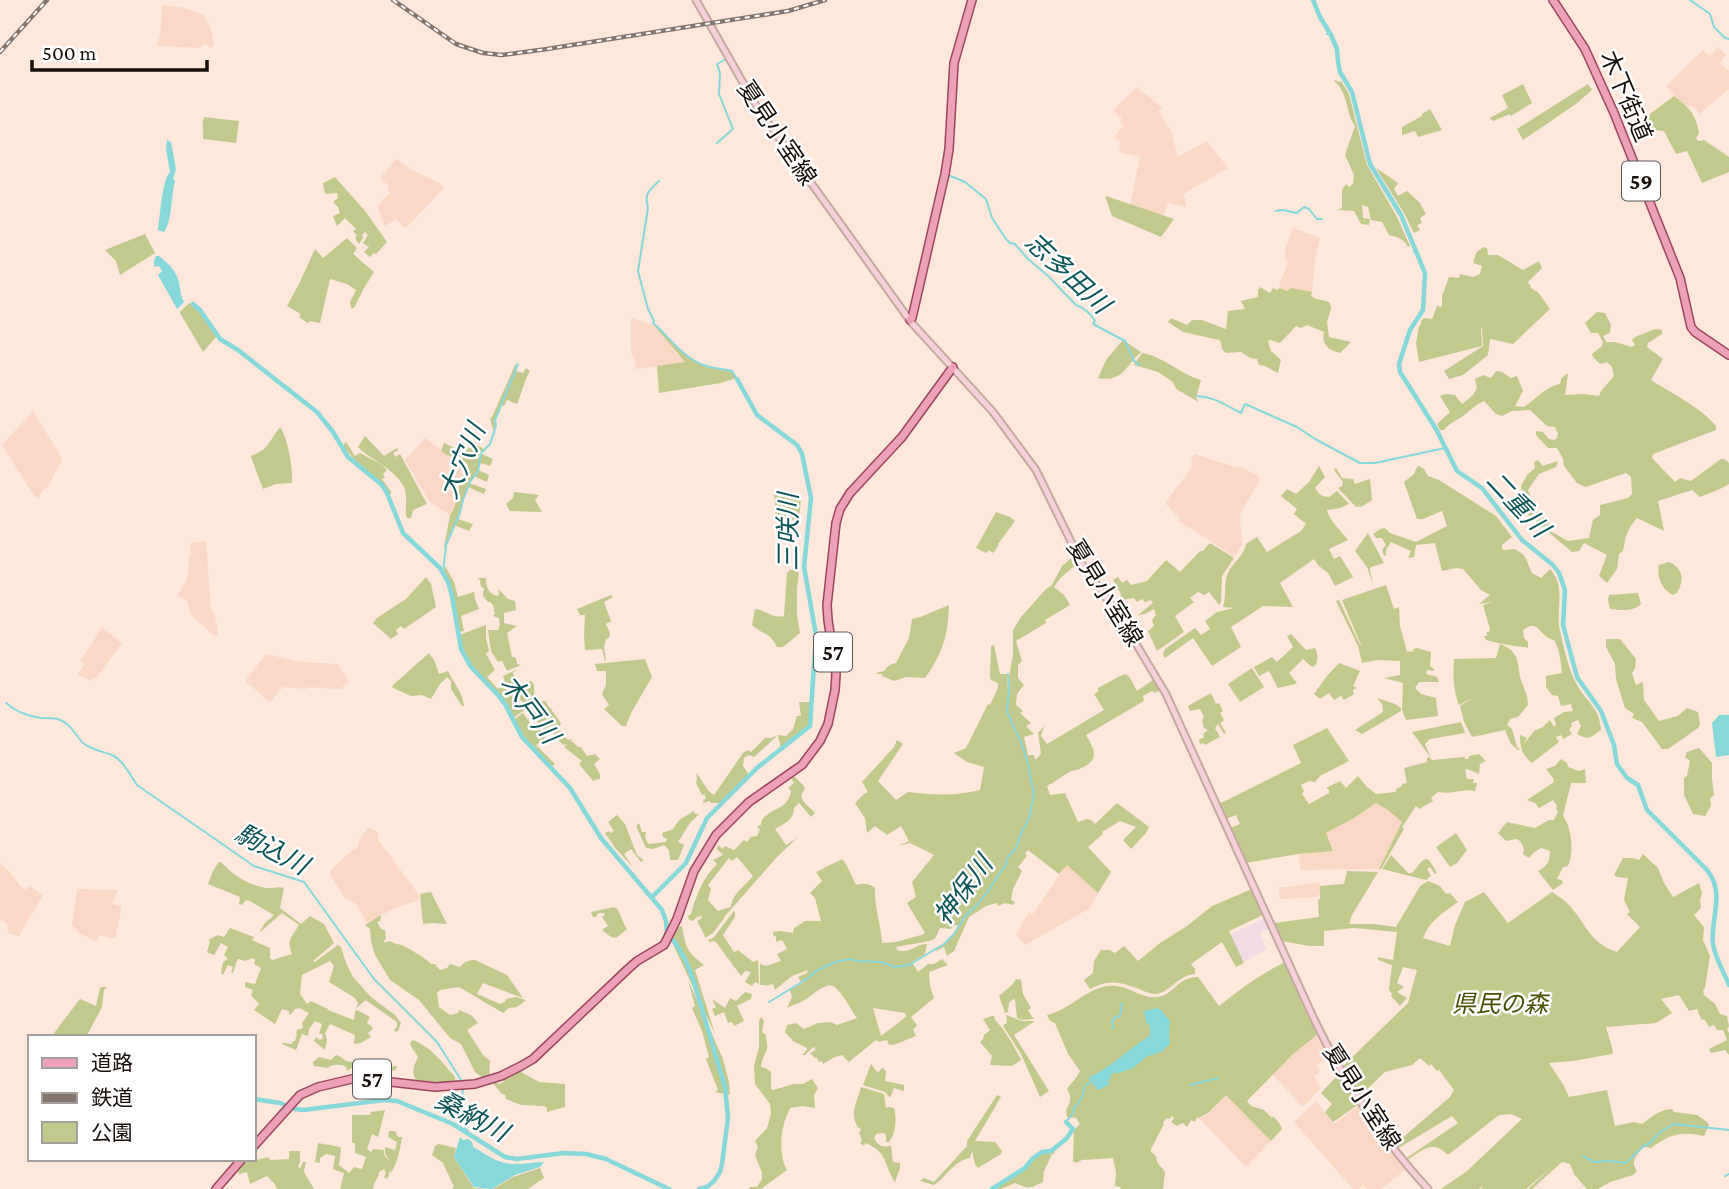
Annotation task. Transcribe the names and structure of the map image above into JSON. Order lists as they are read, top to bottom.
{
  "streets": {
    "main road": [
      "木下街道",
      "夏見小室線",
      "59",
      "57"
    ]
  },
  "crossings": [
    ["夏見小室線", "57"]
  ],
  "water": [
    "志多田川",
    "大穴川",
    "二重川",
    "三咲川",
    "木戸川",
    "駒込川",
    "神保川",
    "桑納川"
  ],
  "parks": ["県民の森"],
  "legend": ["道路", "鉄道", "公園"],
  "scale_bar": "500 m"
}
